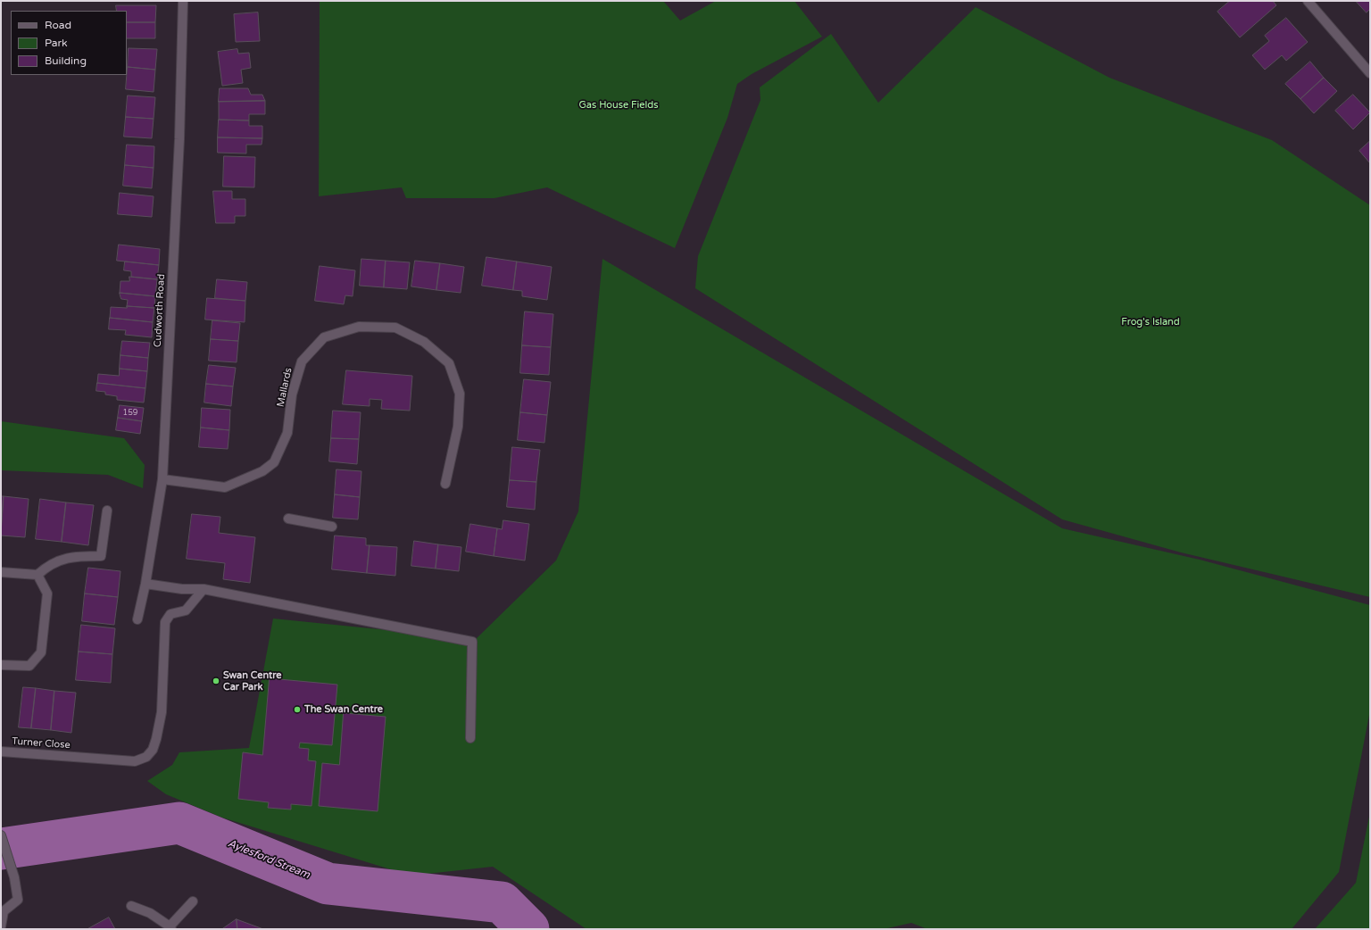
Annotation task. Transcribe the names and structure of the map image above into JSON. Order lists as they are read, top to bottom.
{
  "streets": {
    "street": ["Cudworth Road", "Mallards", "Turner Close"]
  },
  "crossings": [
    ["Cudworth Road", "Mallards"]
  ],
  "water": ["Aylesford Stream"],
  "parks": ["Gas House Fields", "Frog's Island"],
  "places": ["Swan Centre Car Park", "The Swan Centre"],
  "house_numbers": ["159"],
  "legend": ["Road", "Park", "Building"]
}
